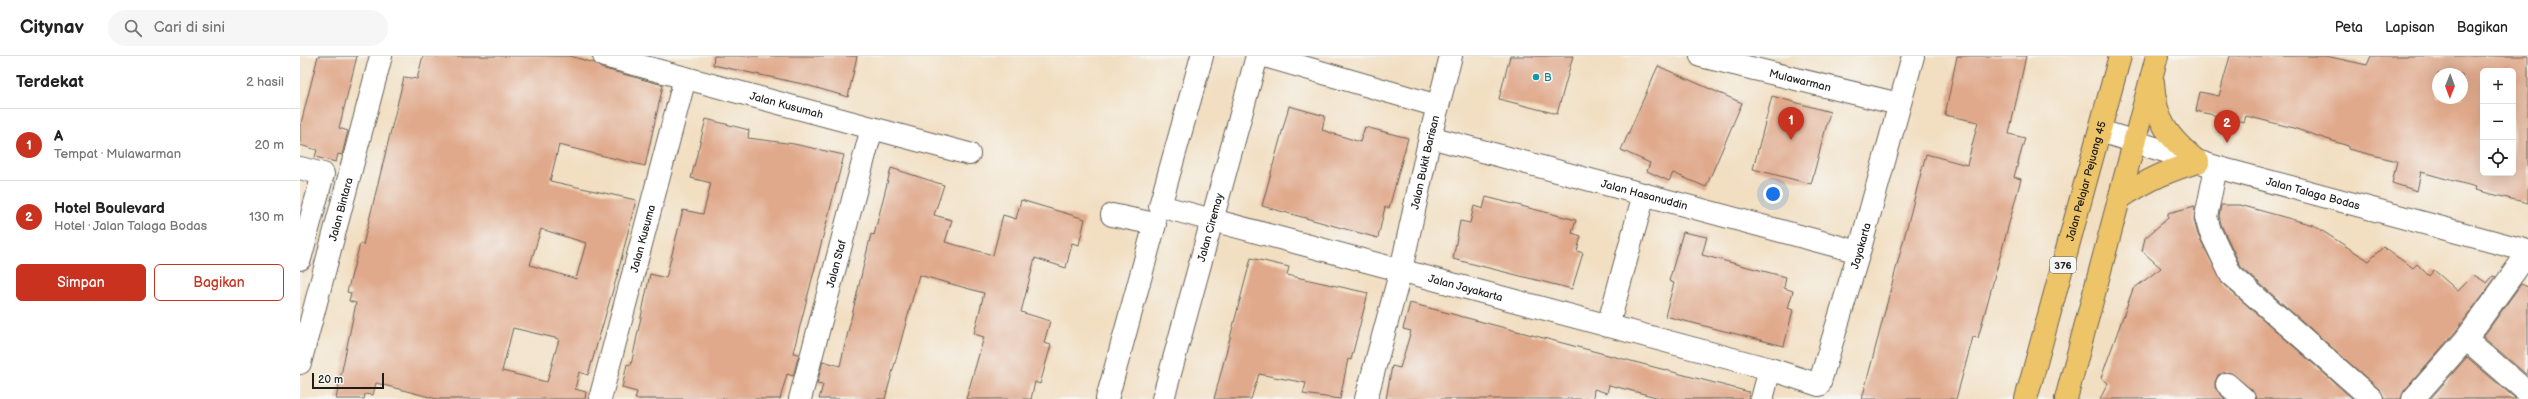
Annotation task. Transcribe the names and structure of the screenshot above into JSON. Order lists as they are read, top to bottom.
{
  "streets": {
    "main road": ["Jalan Pelajar Pejuang 45", "376"],
    "street": [
      "Mulawarman",
      "Jalan Kusumah",
      "Jalan Bukit Barisan",
      "Jalan Talaga Bodas",
      "Jalan Hasanuddin",
      "Jalan Bintara",
      "Jalan Ciremay",
      "Jalan Kusuma",
      "Jayakarta",
      "Jalan Staf",
      "Jalan Jayakarta"
    ]
  },
  "crossings": [
    ["Mulawarman", "Jayakarta"],
    ["Jalan Kusumah", "Jalan Kusuma"],
    ["Jalan Kusumah", "Jalan Staf"],
    ["Jalan Bukit Barisan", "Jalan Hasanuddin"],
    ["Jalan Bukit Barisan", "Jalan Jayakarta"],
    ["Jalan Pelajar Pejuang 45", "Jalan Talaga Bodas"],
    ["Jalan Hasanuddin", "Jayakarta"],
    ["Jalan Ciremay", "Jalan Jayakarta"],
    ["Jayakarta", "Jalan Jayakarta"]
  ],
  "places": ["B"],
  "scale_bar": "20 m",
  "north": "bottom",
  "page": {
    "header": "Citynav",
    "search": "Cari di sini",
    "nav": ["Peta", "Lapisan", "Bagikan"],
    "heading": ["Terdekat", "2 hasil"],
    "map_buttons": ["+", "−"],
    "pins": ["1", "2"],
    "list": [
      {
        "mark": "1",
        "name": "A",
        "note": "Tempat · Mulawarman",
        "value": "20 m"
      },
      {
        "mark": "2",
        "name": "Hotel Boulevard",
        "note": "Hotel · Jalan Talaga Bodas",
        "value": "130 m"
      }
    ],
    "buttons": ["Simpan", "Bagikan"],
    "scale": "20 m"
  }
}
